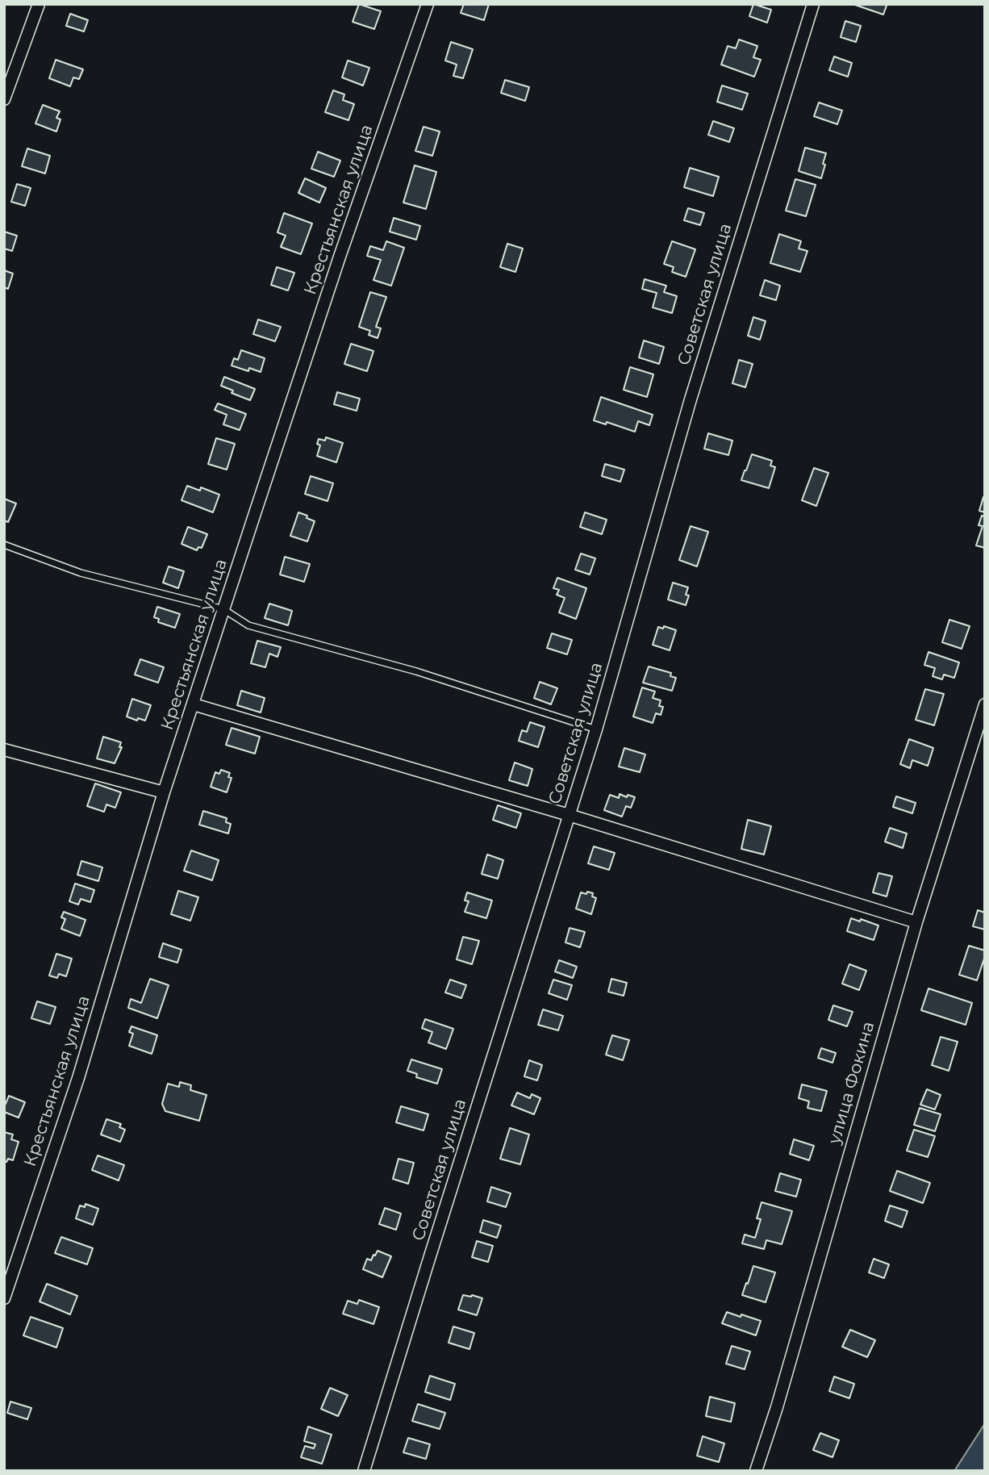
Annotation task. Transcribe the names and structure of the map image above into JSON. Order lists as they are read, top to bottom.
{
  "streets": {
    "street": ["Крестьянская улица", "Советская улица", "улица Фокина"]
  }
}
